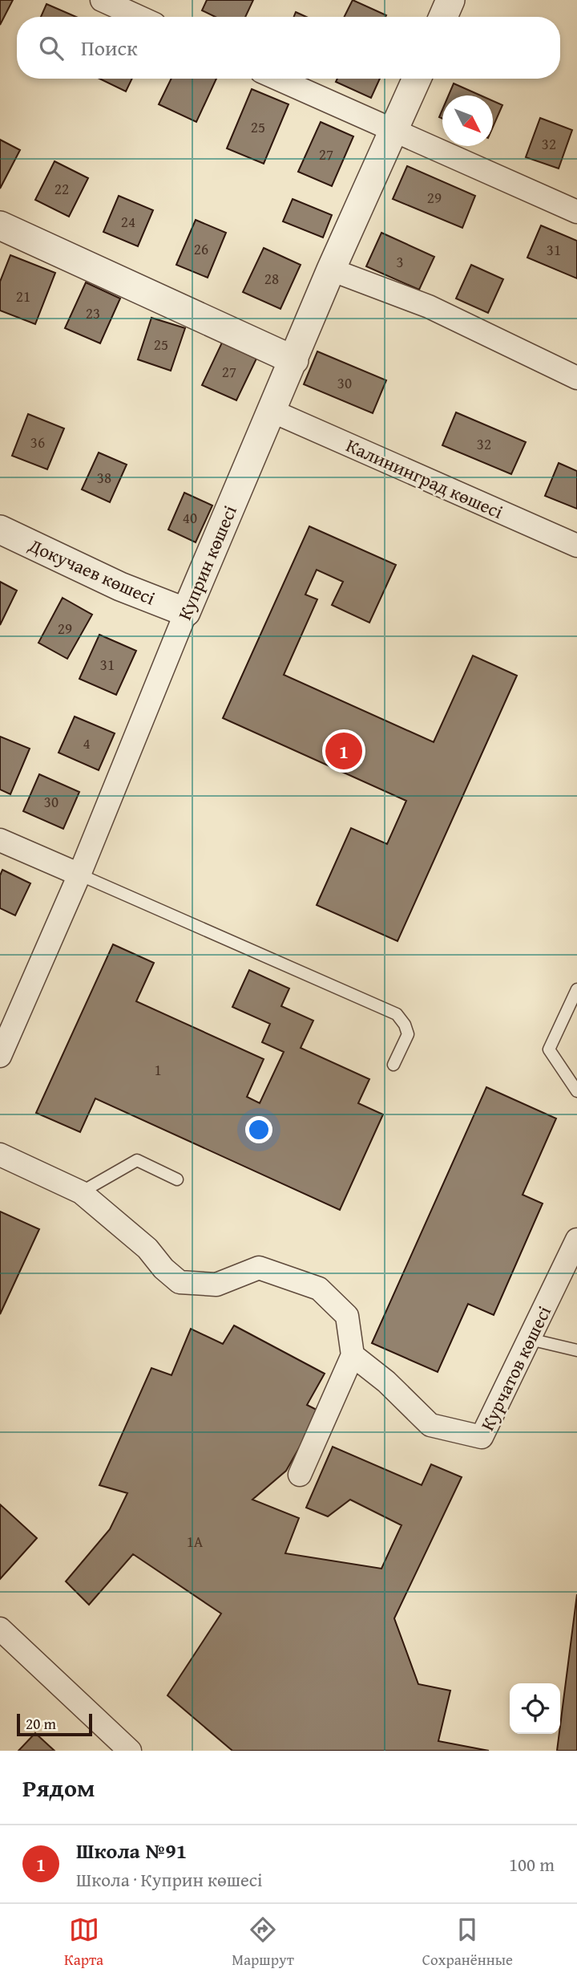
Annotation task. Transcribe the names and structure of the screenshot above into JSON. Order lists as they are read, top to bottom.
{
  "streets": {
    "street": [
      "Калининград көшесі",
      "Куприн көшесі",
      "Докучаев көшесі",
      "Курчатов көшесі"
    ]
  },
  "crossings": [
    ["Калининград көшесі", "Куприн көшесі"],
    ["Куприн көшесі", "Докучаев көшесі"]
  ],
  "house_numbers": [
    "25",
    "32",
    "27",
    "22",
    "29",
    "24",
    "26",
    "31",
    "3",
    "28",
    "21",
    "23",
    "25",
    "27",
    "30",
    "36",
    "32",
    "38",
    "40",
    "29",
    "31",
    "4",
    "30",
    "1",
    "1А"
  ],
  "scale_bar": "20 m",
  "north": "bottom right",
  "page": {
    "search": "Поиск",
    "pins": "1",
    "scale": "20 m",
    "heading": "Рядом",
    "list": [
      {
        "mark": "1",
        "name": "Школа №91",
        "note": "Школа · Куприн көшесі",
        "value": "100 m"
      }
    ],
    "nav": ["Карта", "Маршрут", "Сохранённые"]
  }
}
